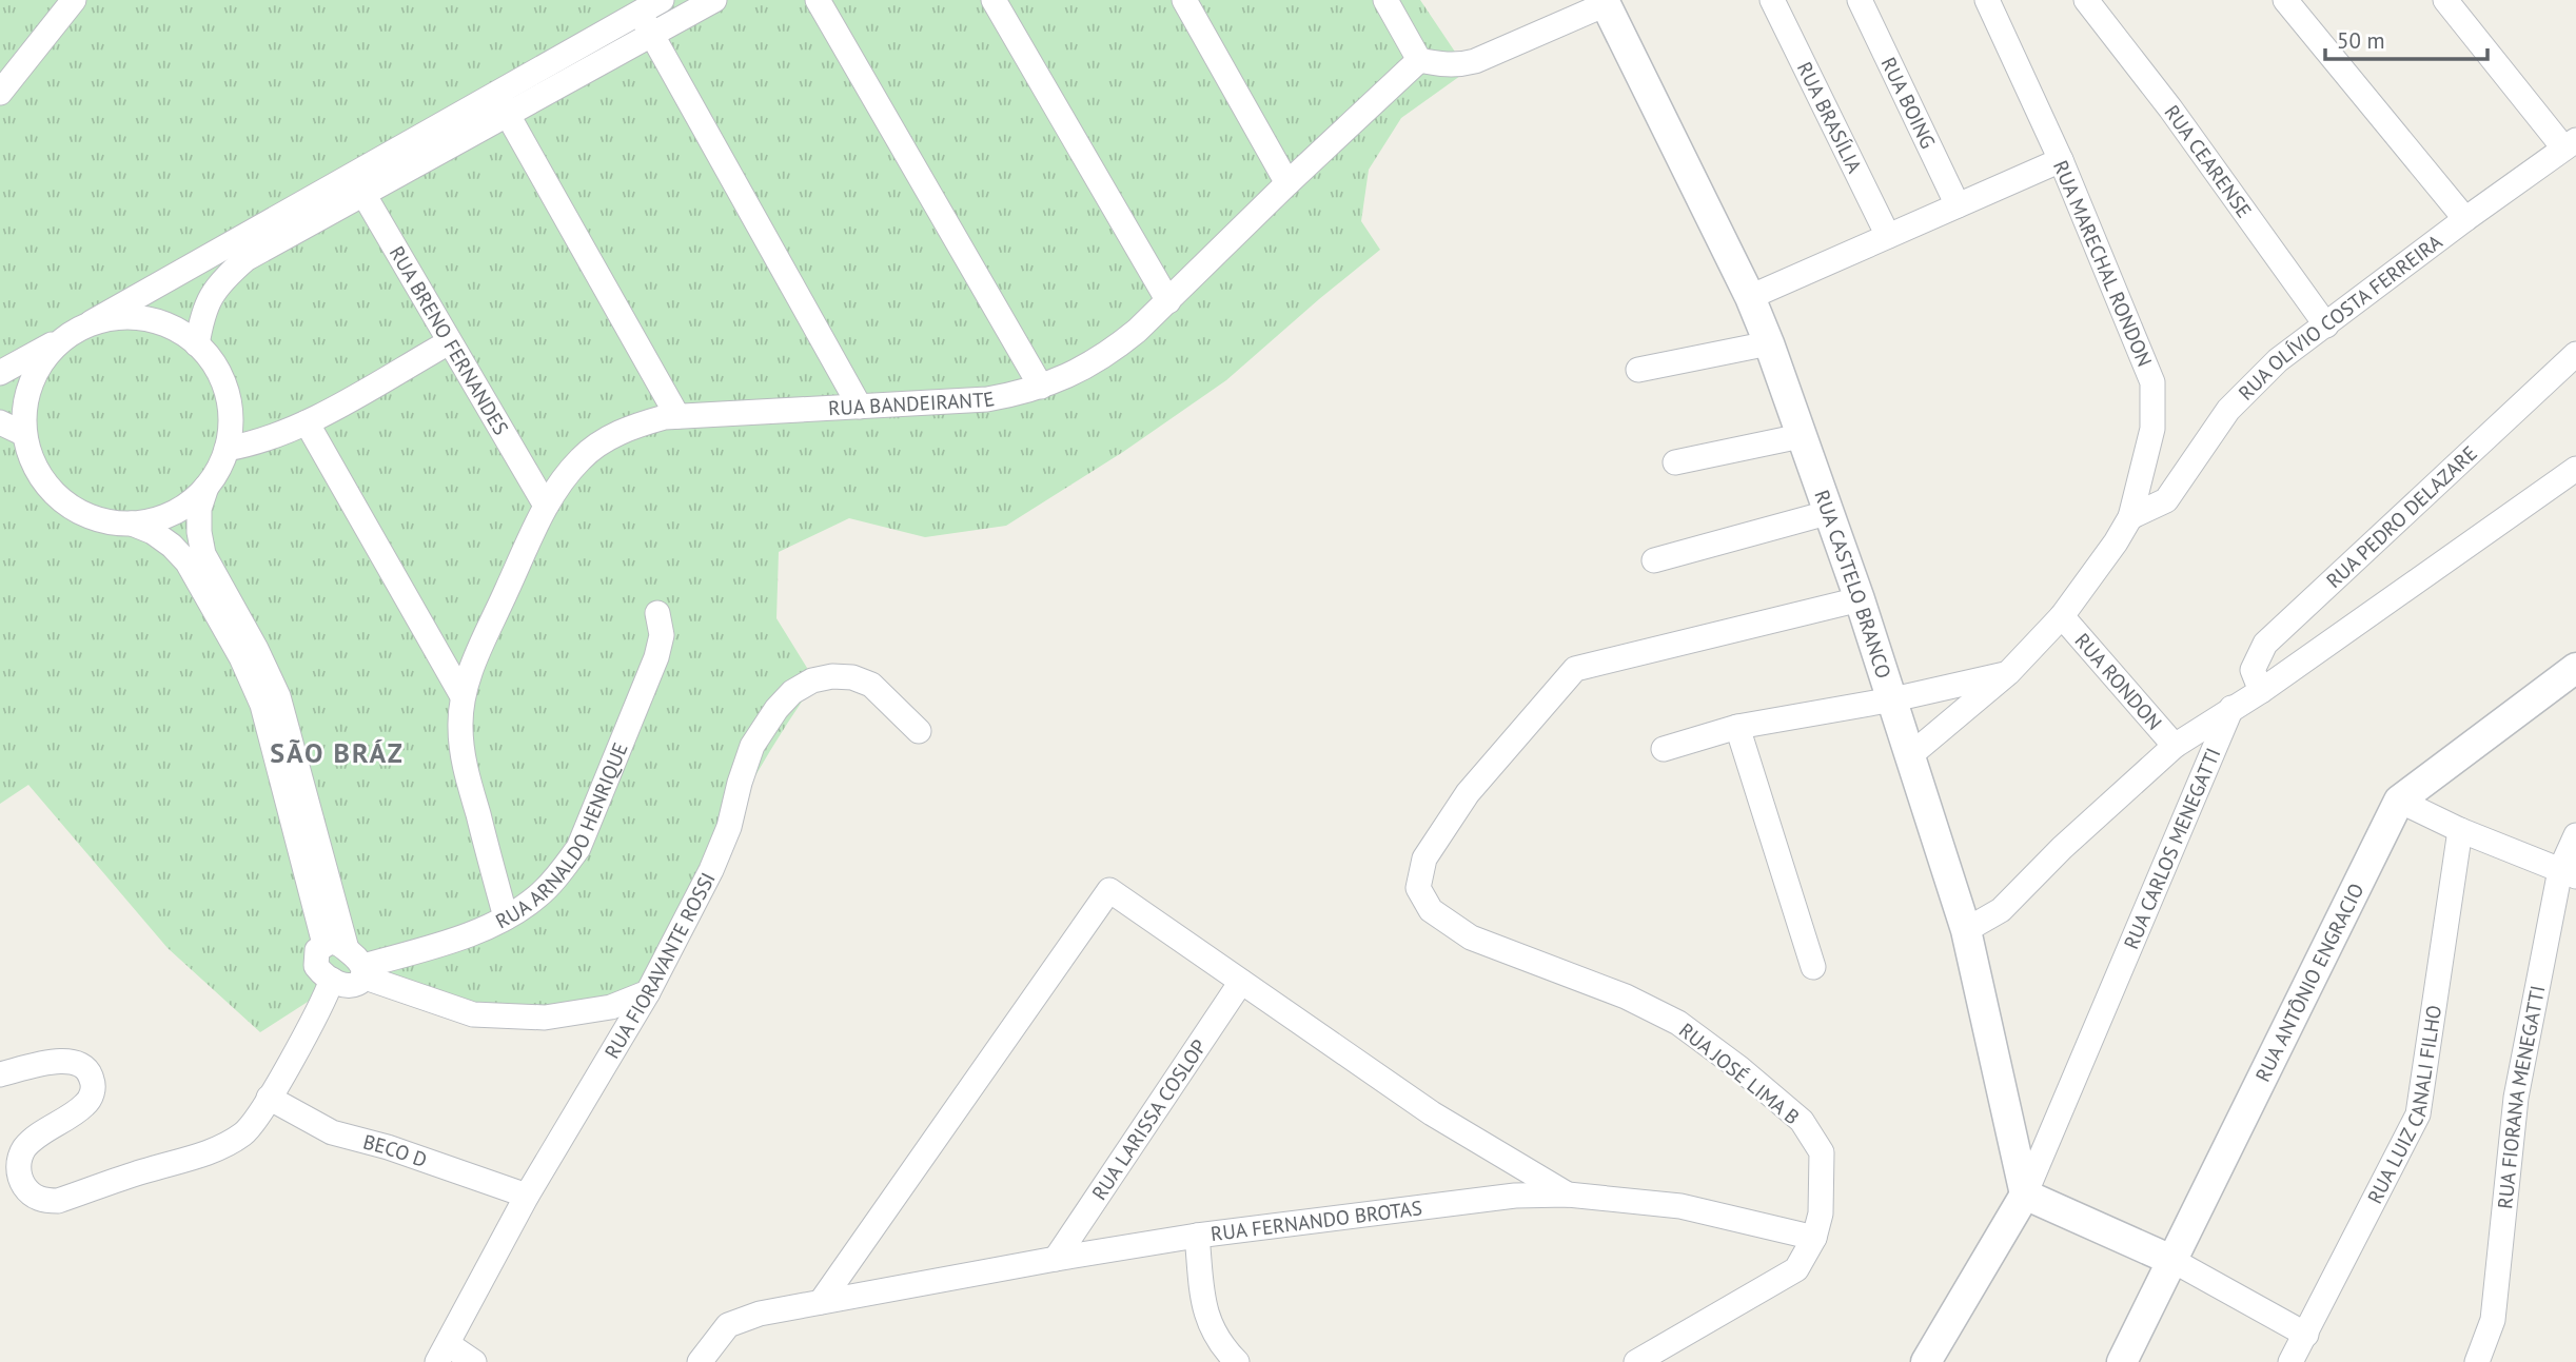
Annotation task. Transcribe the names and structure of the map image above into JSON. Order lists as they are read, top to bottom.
{
  "streets": {
    "street": [
      "RUA BOING",
      "RUA BRASÍLIA",
      "RUA CEARENSE",
      "RUA MARECHAL RONDON",
      "RUA OLÍVIO COSTA FERREIRA",
      "RUA BRENO FERNANDES",
      "RUA BANDEIRANTE",
      "RUA PEDRO DELAZARE",
      "RUA CASTELO BRANCO",
      "RUA RONDON",
      "RUA ARNALDO HENRIQUE",
      "RUA CARLOS MENEGATTI",
      "RUA FIORAVANTE ROSSI",
      "RUA ANTÔNIO ENGRACIO",
      "RUA JOSÉ LIMA B",
      "RUA FIORANA MENEGATTI",
      "RUA LUIZ CANALI FILHO",
      "RUA LARISSA COSLOP",
      "BECO D",
      "RUA FERNANDO BROTAS"
    ]
  },
  "crossings": [
    ["RUA CEARENSE", "RUA OLÍVIO COSTA FERREIRA"],
    ["RUA MARECHAL RONDON", "RUA OLÍVIO COSTA FERREIRA"],
    ["RUA MARECHAL RONDON", "RUA CASTELO BRANCO"],
    ["RUA MARECHAL RONDON", "RUA RONDON"],
    ["RUA BRENO FERNANDES", "RUA BANDEIRANTE"],
    ["RUA BANDEIRANTE", "RUA ARNALDO HENRIQUE"],
    ["RUA CASTELO BRANCO", "RUA CARLOS MENEGATTI"],
    ["RUA CASTELO BRANCO", "RUA JOSÉ LIMA B"],
    ["RUA FIORAVANTE ROSSI", "BECO D"],
    ["RUA JOSÉ LIMA B", "RUA FERNANDO BROTAS"],
    ["RUA LARISSA COSLOP", "RUA FERNANDO BROTAS"]
  ],
  "districts": ["SÃO BRÁZ"],
  "scale_bar": "50 m"
}
